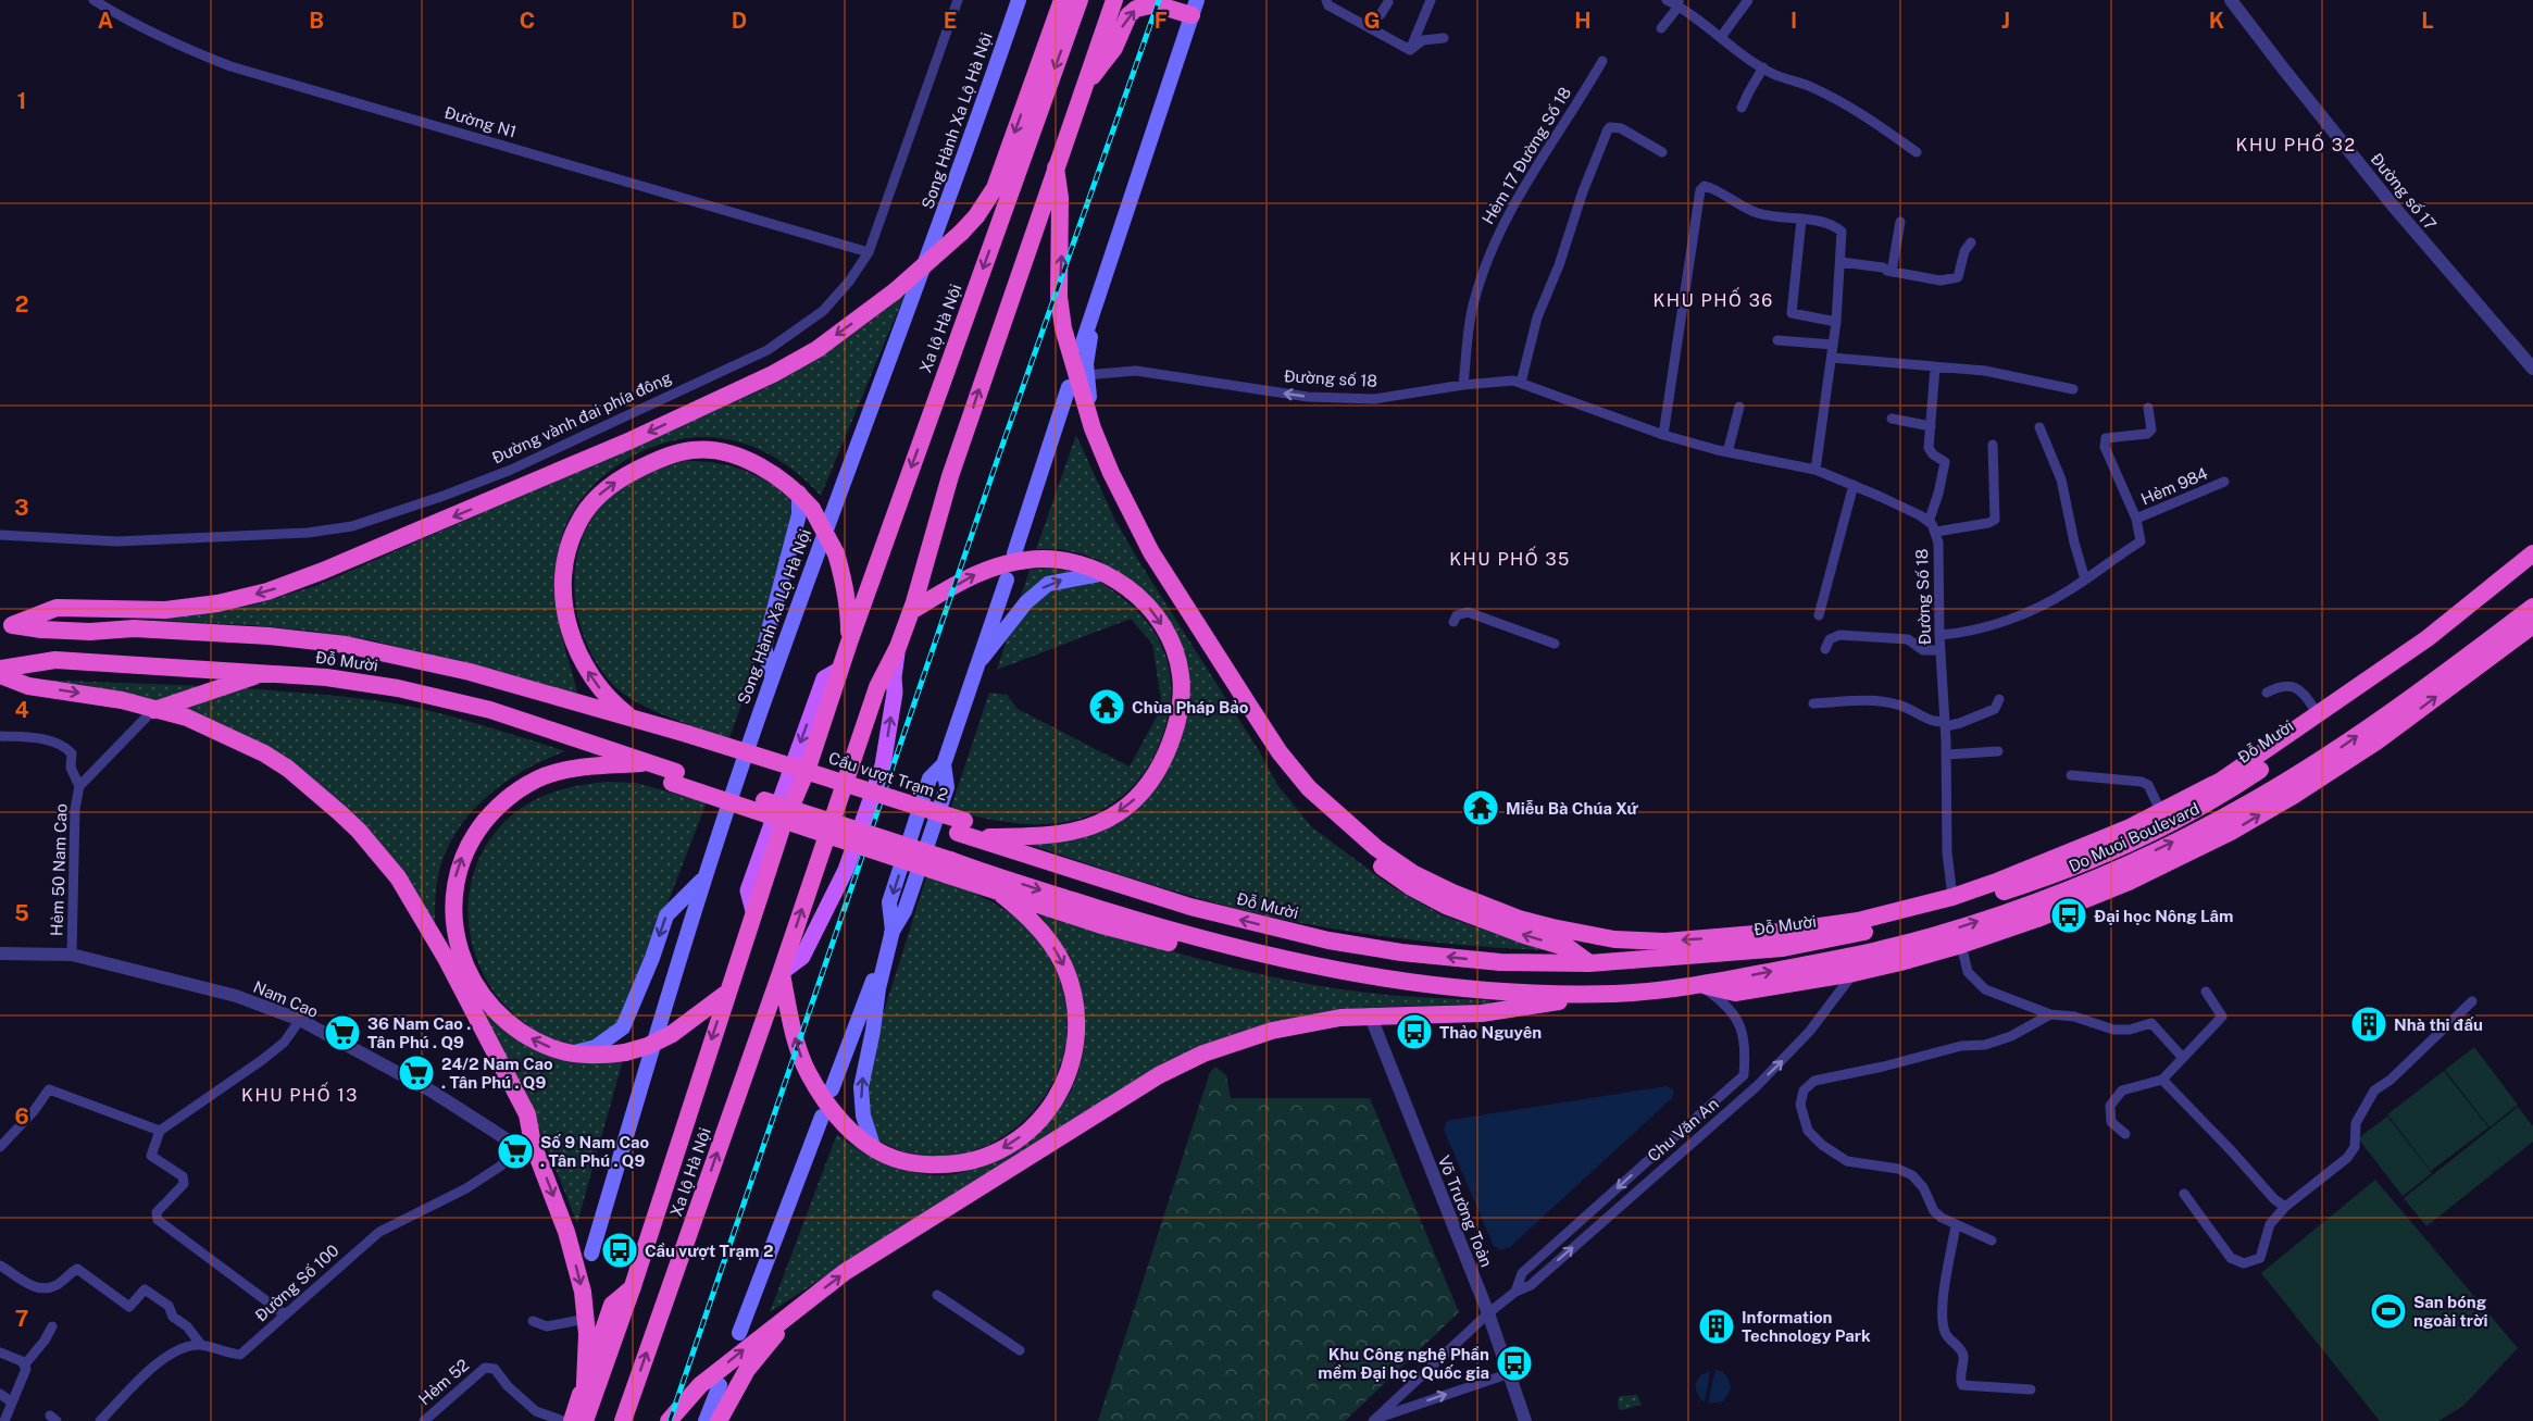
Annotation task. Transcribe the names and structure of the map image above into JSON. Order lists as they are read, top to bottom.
{
  "streets": {
    "highway": [
      "Xa lộ Hà Nội",
      "Đỗ Mười",
      "Cầu vượt Trạm 2",
      "Do Muoi Boulevard"
    ],
    "main road": ["Song Hành Xa Lộ Hà Nội"],
    "street": [
      "Đường N1",
      "Hẻm 17 Đường Số 18",
      "Đường số 17",
      "Đường số 18",
      "Đường vành đai phía đông",
      "Hẻm 984",
      "Đường Số 18",
      "Hẻm 50 Nam Cao",
      "Nam Cao",
      "Chu Văn An",
      "Võ Trường Toản",
      "Đường Số 100",
      "Hẻm 52"
    ]
  },
  "crossings": [
    ["Đường N1", "Đường vành đai phía đông"],
    ["Hẻm 17 Đường Số 18", "Đường số 18"],
    ["Đường số 18", "Đường Số 18"],
    ["Đường Số 18", "Đỗ Mười"],
    ["Đỗ Mười", "Cầu vượt Trạm 2"],
    ["Hẻm 50 Nam Cao", "Nam Cao"],
    ["Nam Cao", "Đường Số 100"],
    ["Chu Văn An", "Võ Trường Toản"]
  ],
  "one_way": ["Đường số 18"],
  "districts": [
    "KHU PHỐ 32",
    "KHU PHỐ 36",
    "KHU PHỐ 35",
    "KHU PHỐ 13"
  ],
  "places": {
    "temple": ["Chùa Pháp Bảo", "Miễu Bà Chúa Xứ"],
    "bus stop": [
      "Đại học Nông Lâm",
      "Thảo Nguyên",
      "Cầu vượt Trạm 2",
      "Khu Công nghệ Phần mềm Đại học Quốc gia"
    ],
    "building": ["Nhà thi đấu", "Information Technology Park"],
    "supermarket": ["36 Nam Cao . Tân Phú . Q9", "24/2 Nam Cao . Tân Phú . Q9", "Số 9 Nam Cao . Tân Phú . Q9"],
    "sports": ["San bóng ngoài trời"]
  },
  "grid": {
    "columns": [
      "A",
      "B",
      "C",
      "D",
      "E",
      "F",
      "G",
      "H",
      "I",
      "J",
      "K",
      "L"
    ],
    "rows": [
      "1",
      "2",
      "3",
      "4",
      "5",
      "6",
      "7"
    ]
  }
}
